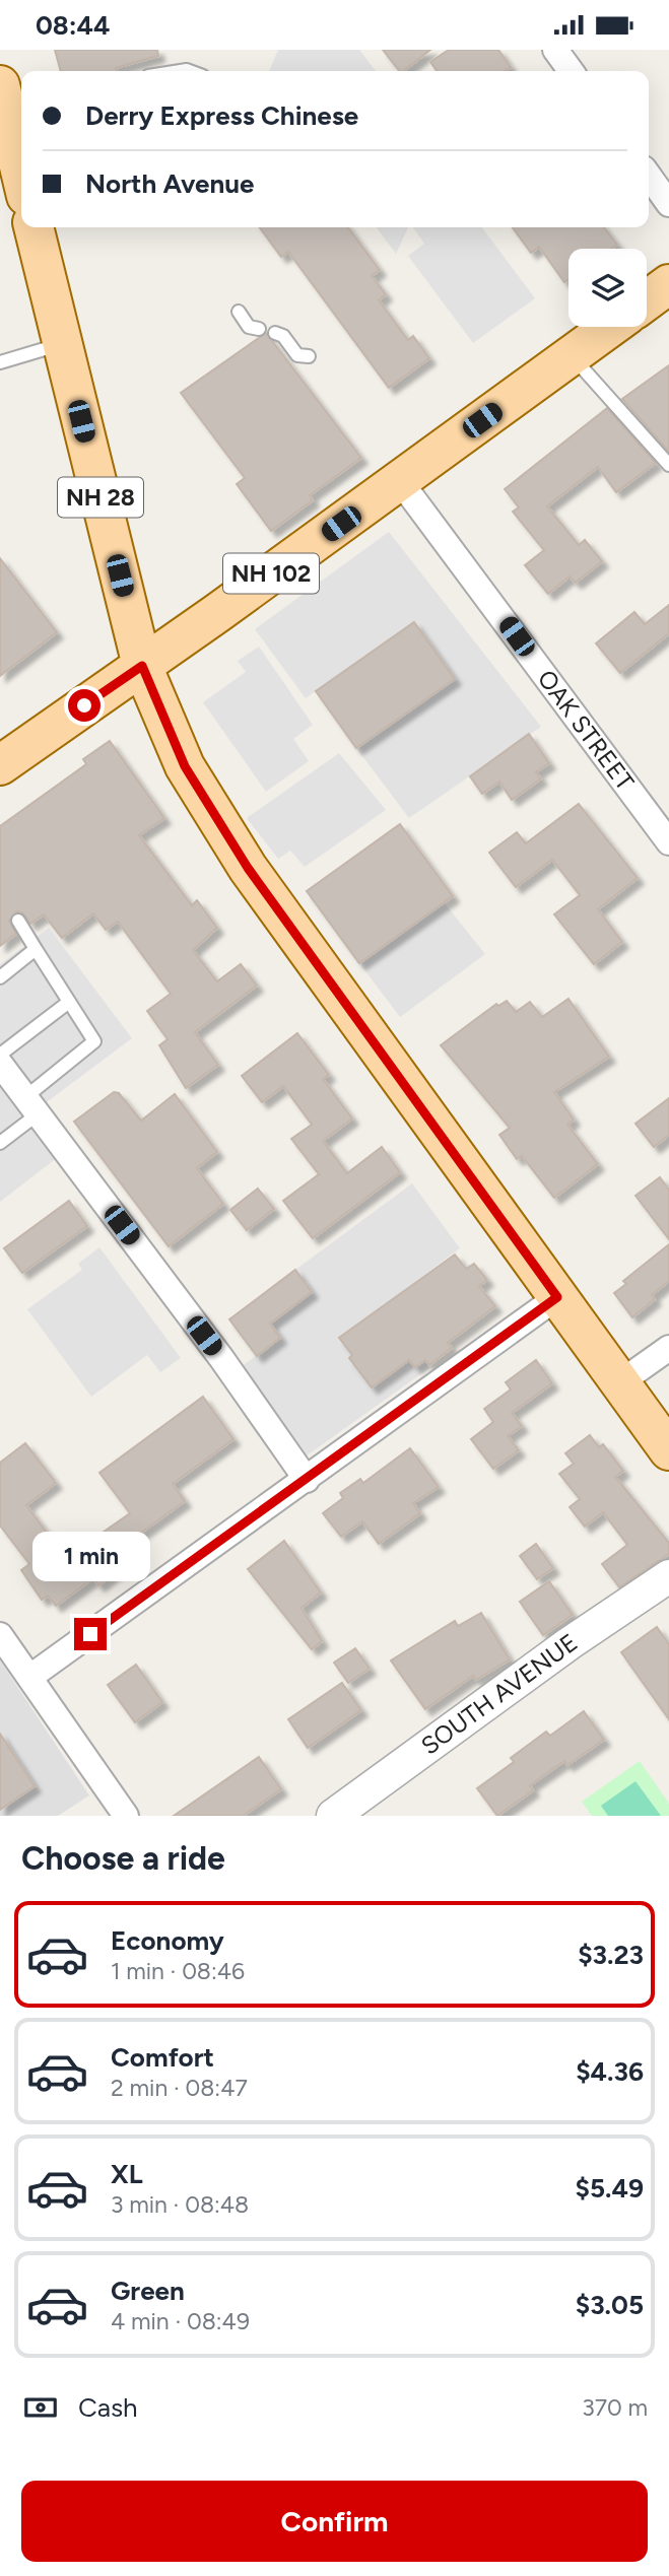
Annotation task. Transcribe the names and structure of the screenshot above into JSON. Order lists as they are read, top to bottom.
{
  "streets": {
    "main road": ["NH 28", "NH 102"],
    "street": ["OAK STREET", "SOUTH AVENUE"]
  },
  "crossings": [
    ["NH 28", "NH 102"],
    ["NH 102", "OAK STREET"]
  ],
  "page": {
    "status": "08:44",
    "banner": ["Derry Express Chinese", "North Avenue"],
    "bubble": "1 min",
    "heading": "Choose a ride",
    "list": [
      {
        "name": "Economy",
        "note": "1 min · 08:46",
        "value": "$3.23"
      },
      {
        "name": "Comfort",
        "note": "2 min · 08:47",
        "value": "$4.36"
      },
      {
        "name": "XL",
        "note": "3 min · 08:48",
        "value": "$5.49"
      },
      {
        "name": "Green",
        "note": "4 min · 08:49",
        "value": "$3.05"
      }
    ],
    "pay": ["Cash", "370 m"],
    "buttons": "Confirm"
  }
}
